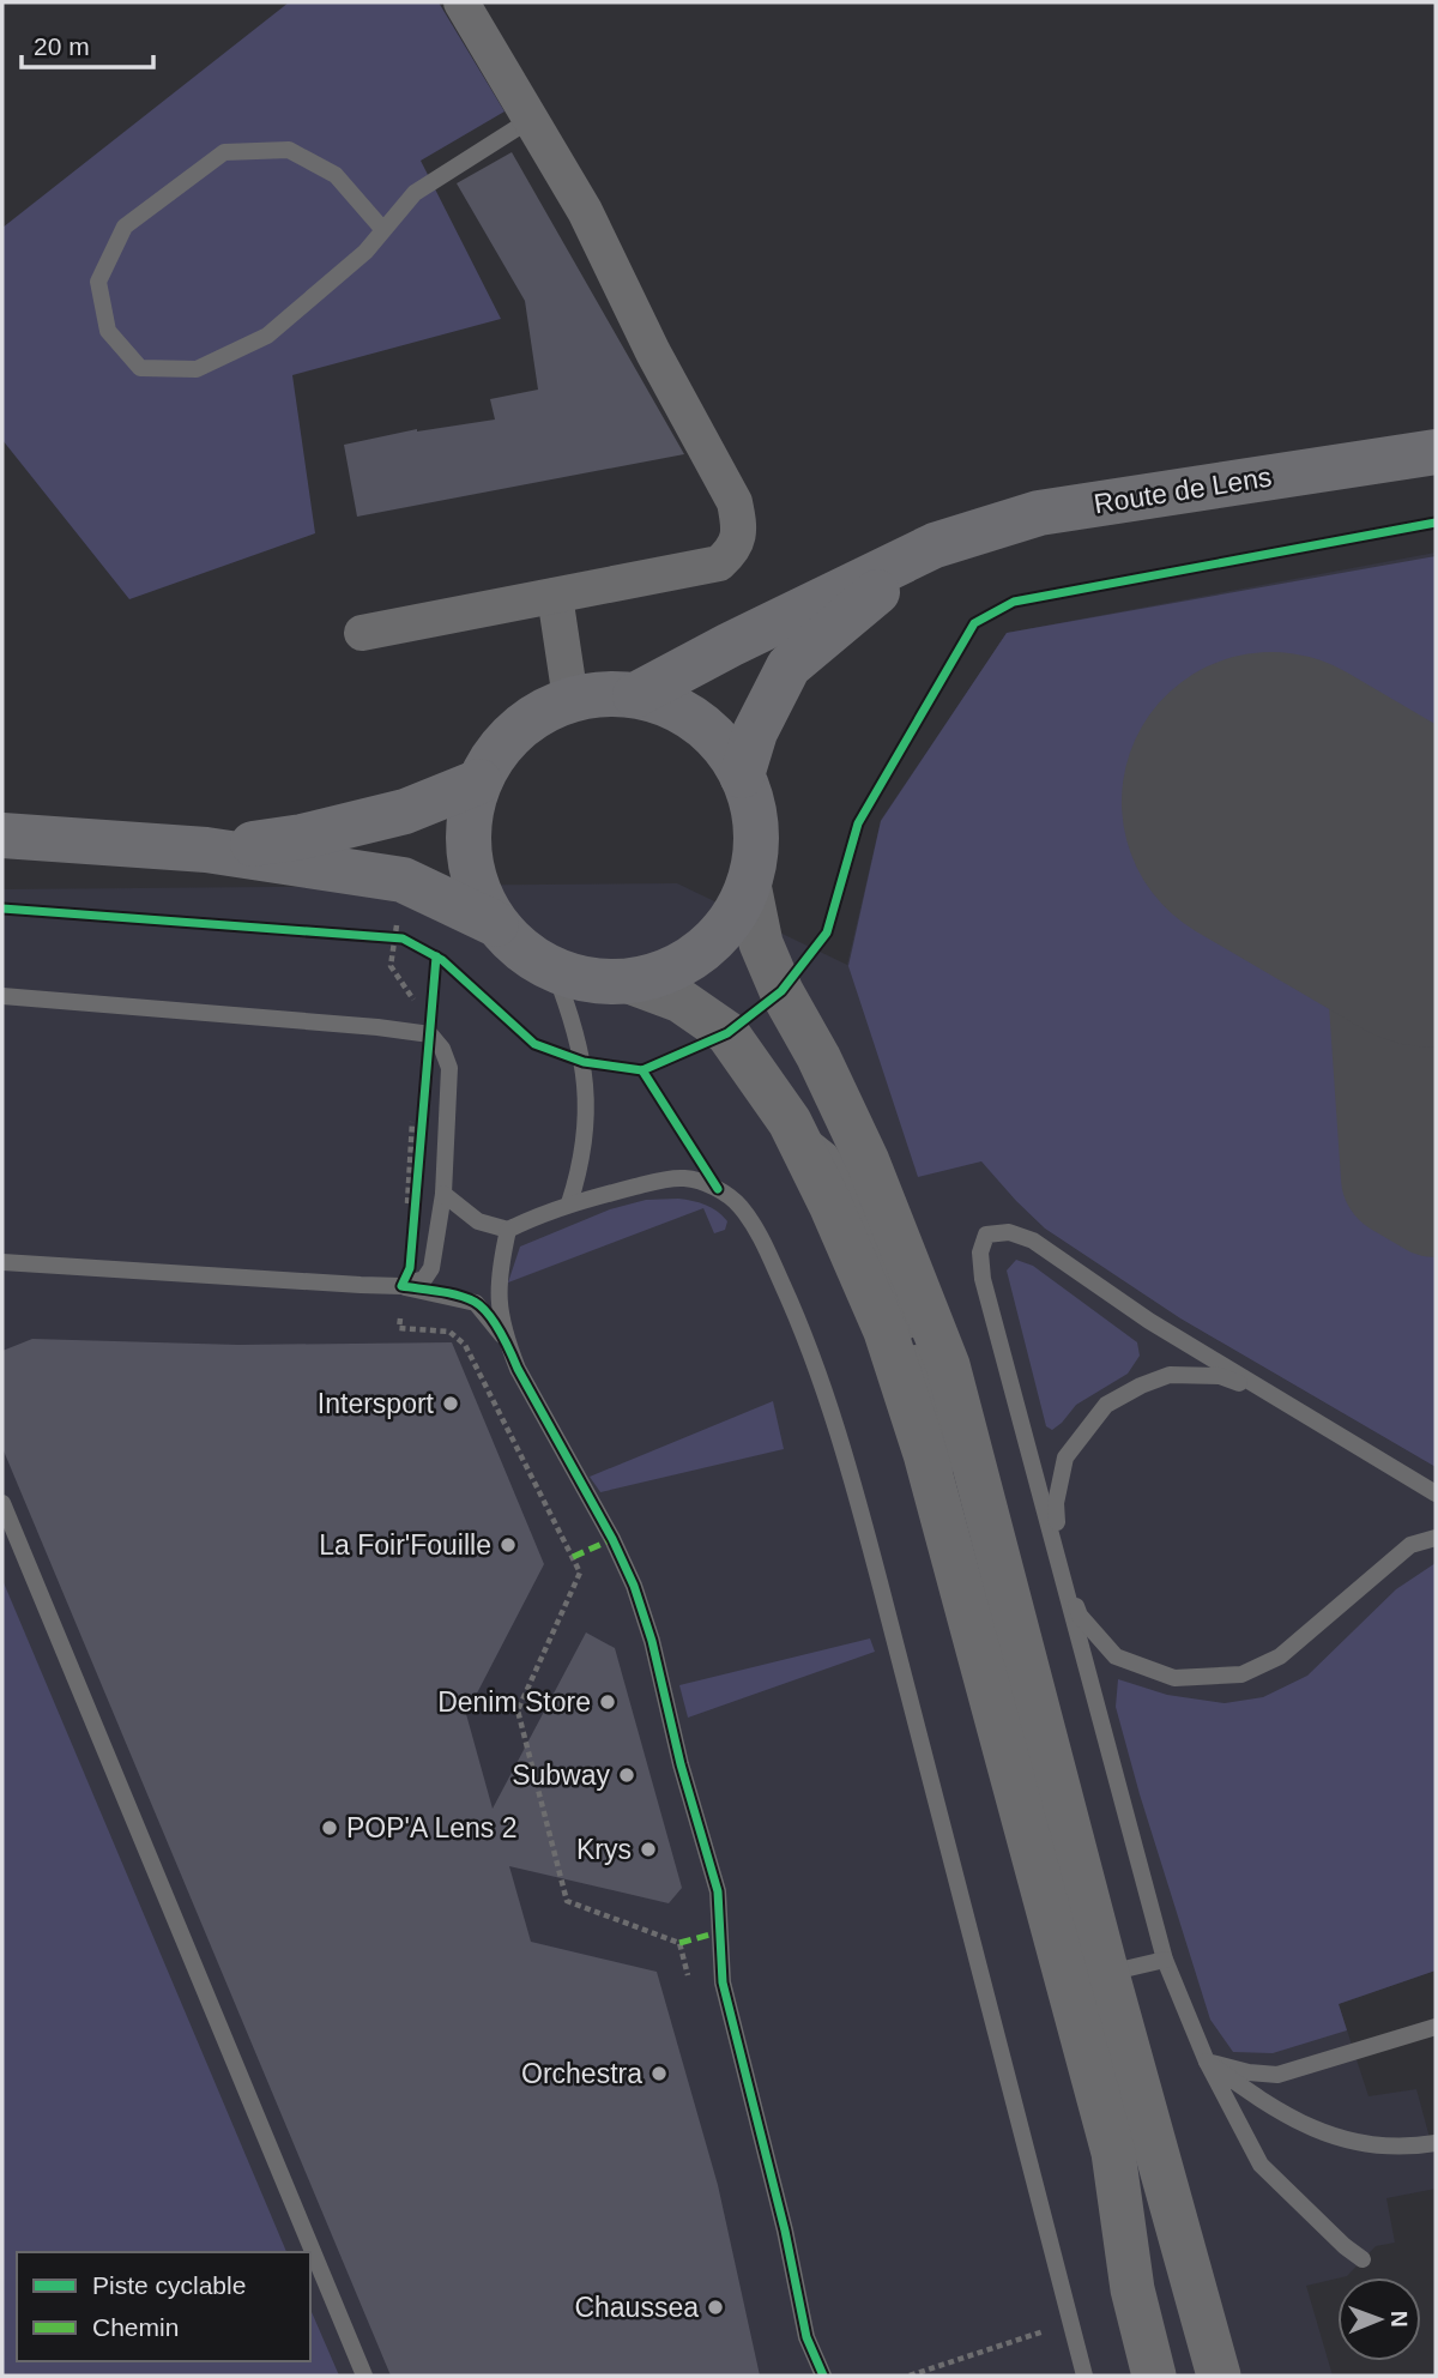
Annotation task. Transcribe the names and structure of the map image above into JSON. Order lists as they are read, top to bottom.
{
  "streets": {
    "main road": ["Route de Lens"]
  },
  "places": [
    "Intersport",
    "La Foir'Fouille",
    "Denim Store",
    "Subway",
    "POP'A Lens 2",
    "Krys",
    "Orchestra",
    "Chaussea"
  ],
  "legend": ["Piste cyclable", "Chemin"],
  "scale_bar": "20 m",
  "north": "right"
}
